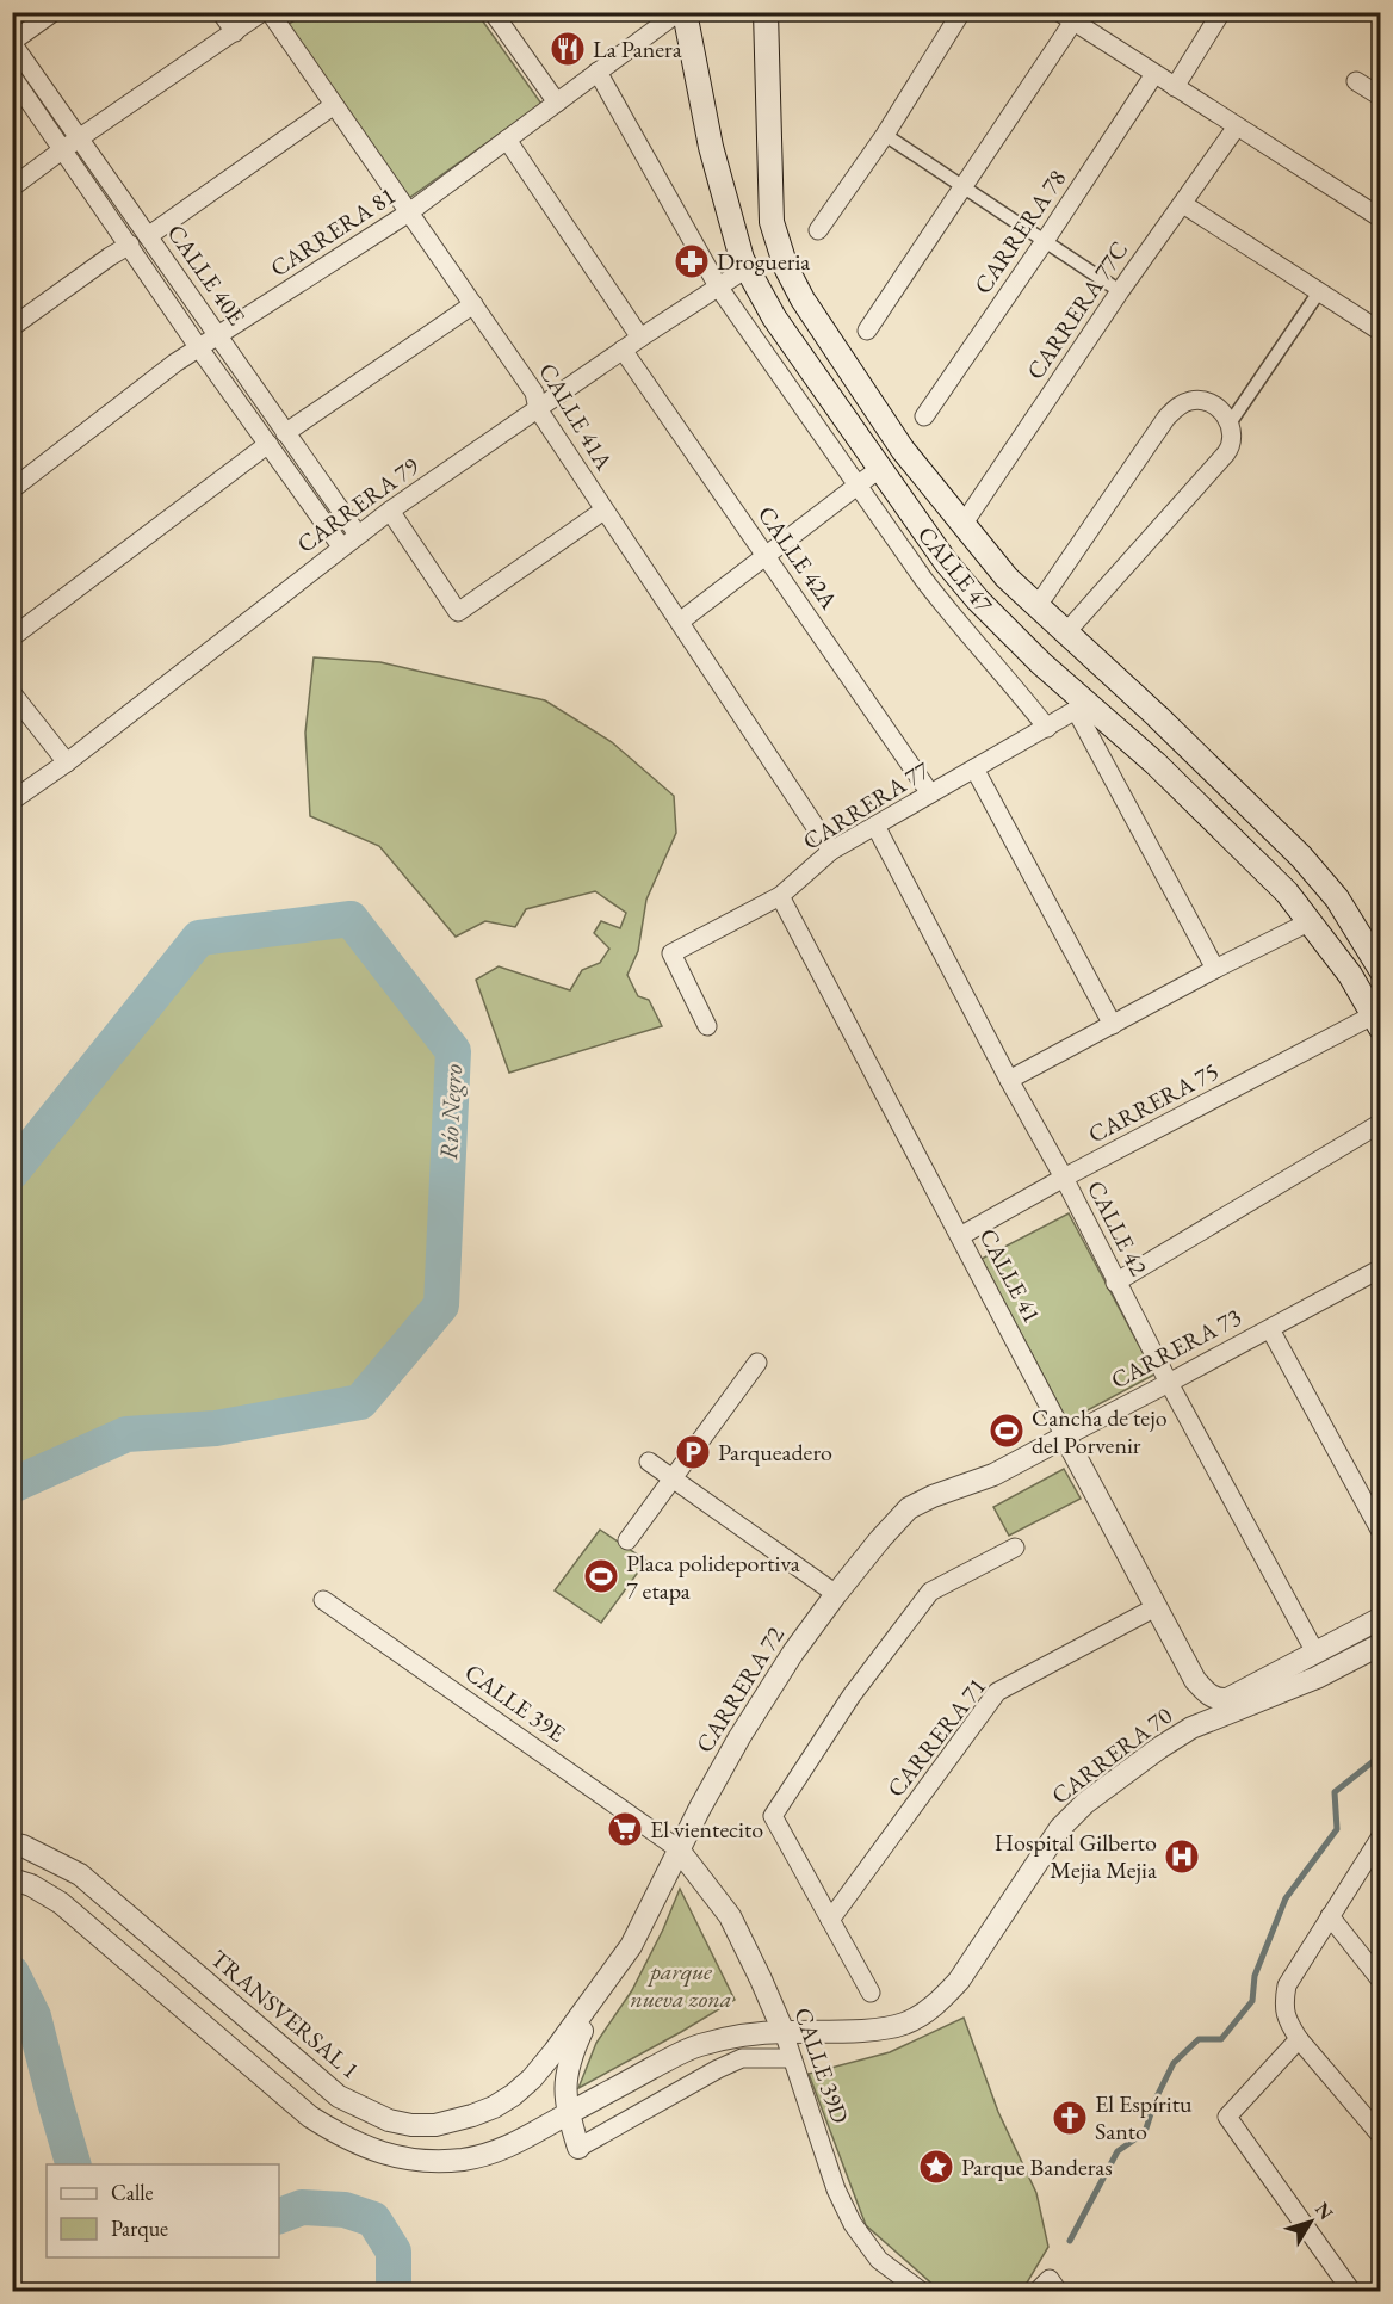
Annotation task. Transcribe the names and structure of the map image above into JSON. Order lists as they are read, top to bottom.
{
  "streets": {
    "main road": ["CALLE 47"],
    "street": [
      "CARRERA 81",
      "CARRERA 78",
      "CALLE 40E",
      "CARRERA 77C",
      "CALLE 41A",
      "CARRERA 79",
      "CALLE 42A",
      "CARRERA 77",
      "CARRERA 75",
      "CALLE 42",
      "CALLE 41",
      "CARRERA 73",
      "CARRERA 72",
      "CALLE 39E",
      "CARRERA 71",
      "CARRERA 70",
      "TRANSVERSAL 1",
      "CALLE 39D"
    ]
  },
  "crossings": [
    ["CARRERA 81", "CALLE 40E"],
    ["CARRERA 81", "CALLE 41A"],
    ["CARRERA 81", "CALLE 47"],
    ["CALLE 40E", "CARRERA 79"],
    ["CARRERA 77C", "CALLE 47"],
    ["CALLE 41A", "CARRERA 79"],
    ["CALLE 41A", "CARRERA 77"],
    ["CARRERA 79", "CALLE 42A"],
    ["CARRERA 79", "CALLE 47"],
    ["CALLE 42A", "CARRERA 77"],
    ["CALLE 47", "CARRERA 77"],
    ["CALLE 47", "CARRERA 75"],
    ["CARRERA 77", "CALLE 42"],
    ["CARRERA 77", "CALLE 41"],
    ["CARRERA 75", "CALLE 42"],
    ["CARRERA 75", "CALLE 41"],
    ["CALLE 42", "CARRERA 73"],
    ["CALLE 41", "CARRERA 73"],
    ["CALLE 41", "CARRERA 71"],
    ["CARRERA 73", "CARRERA 72"],
    ["CARRERA 72", "CALLE 39E"],
    ["CARRERA 72", "TRANSVERSAL 1"],
    ["CARRERA 72", "CALLE 39D"],
    ["CALLE 39E", "TRANSVERSAL 1"],
    ["CALLE 39E", "CALLE 39D"],
    ["CARRERA 70", "CALLE 39D"],
    ["TRANSVERSAL 1", "CALLE 39D"]
  ],
  "water": ["Río Negro"],
  "parks": ["parque nueva zona"],
  "places": {
    "restaurant": ["La Panera"],
    "pharmacy": ["Drogueria"],
    "sports": ["Cancha de tejo del Porvenir", "Placa polideportiva 7 etapa"],
    "parking": ["Parqueadero"],
    "supermarket": ["El vientecito"],
    "hospital": ["Hospital Gilberto Mejia Mejia"],
    "church": ["El Espíritu Santo"],
    "place": ["Parque Banderas"]
  },
  "legend": ["Calle", "Parque"],
  "north": "top right"
}
